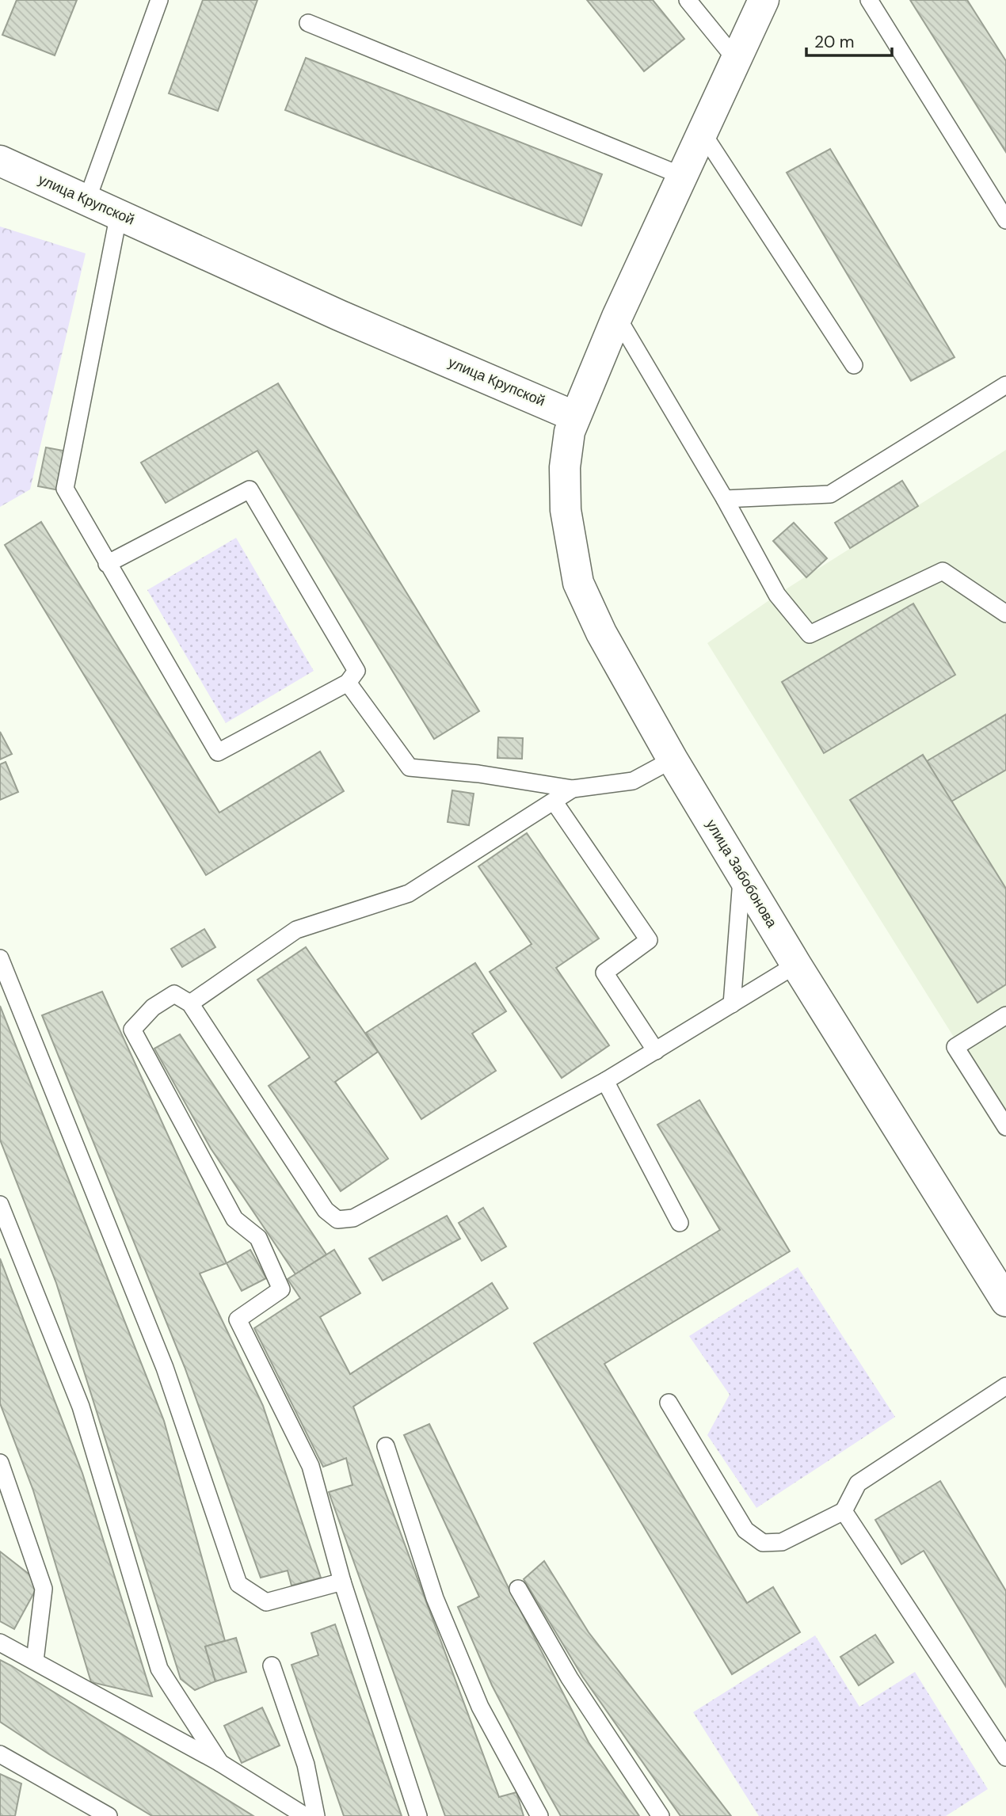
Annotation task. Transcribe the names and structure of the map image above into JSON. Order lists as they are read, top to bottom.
{
  "streets": {
    "street": ["улица Крупской", "улица Забобонова"]
  },
  "crossings": [
    ["улица Крупской", "улица Забобонова"]
  ],
  "scale_bar": "20 m"
}
